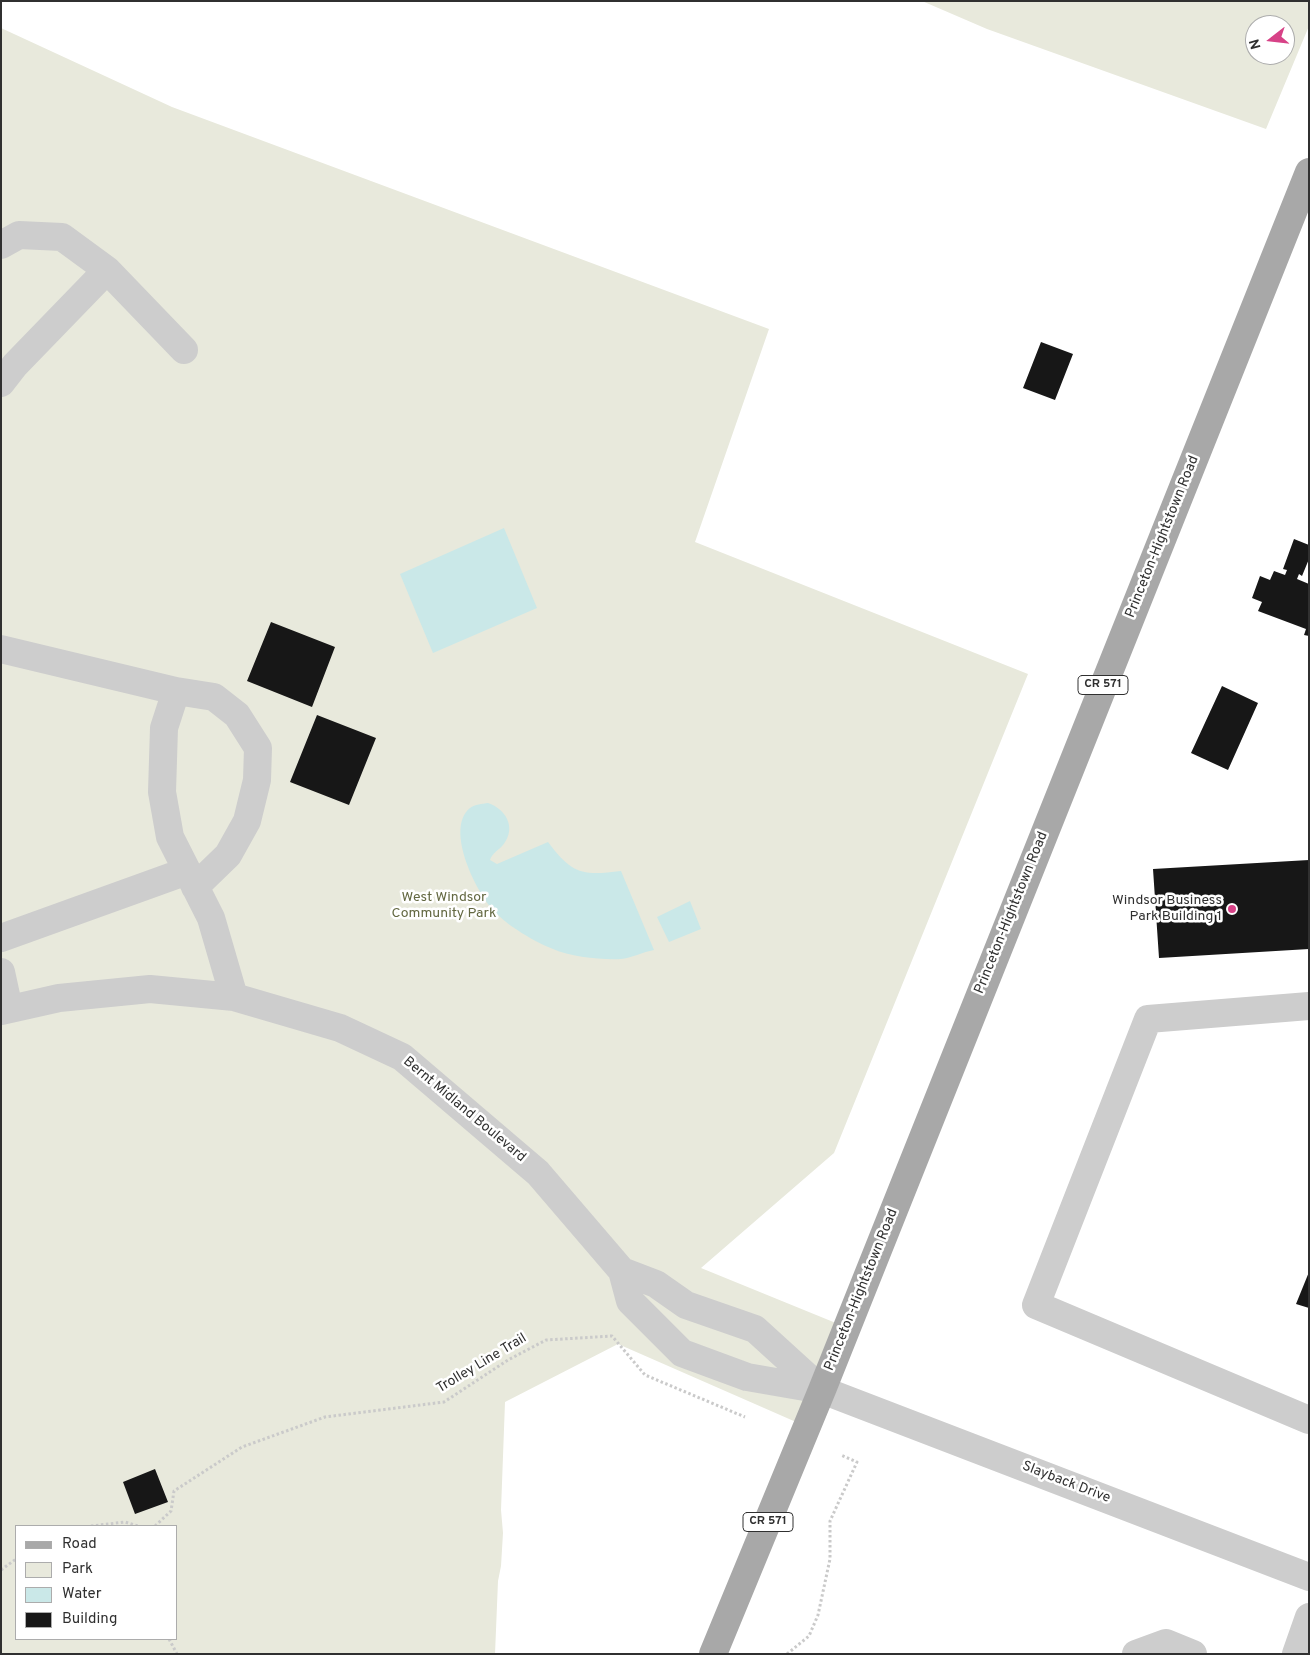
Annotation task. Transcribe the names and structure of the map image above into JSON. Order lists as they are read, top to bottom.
{
  "streets": {
    "main road": ["Princeton-Hightstown Road", "CR 571"],
    "street": ["Bernt Midland Boulevard", "Slayback Drive"],
    "path": ["Trolley Line Trail"]
  },
  "crossings": [
    ["Princeton-Hightstown Road", "Bernt Midland Boulevard"],
    ["Princeton-Hightstown Road", "Slayback Drive"],
    ["Bernt Midland Boulevard", "Slayback Drive"]
  ],
  "parks": ["West Windsor Community Park"],
  "places": ["Windsor Business Park Building 1"],
  "legend": [
    "Road",
    "Park",
    "Water",
    "Building"
  ],
  "north": "left"
}
